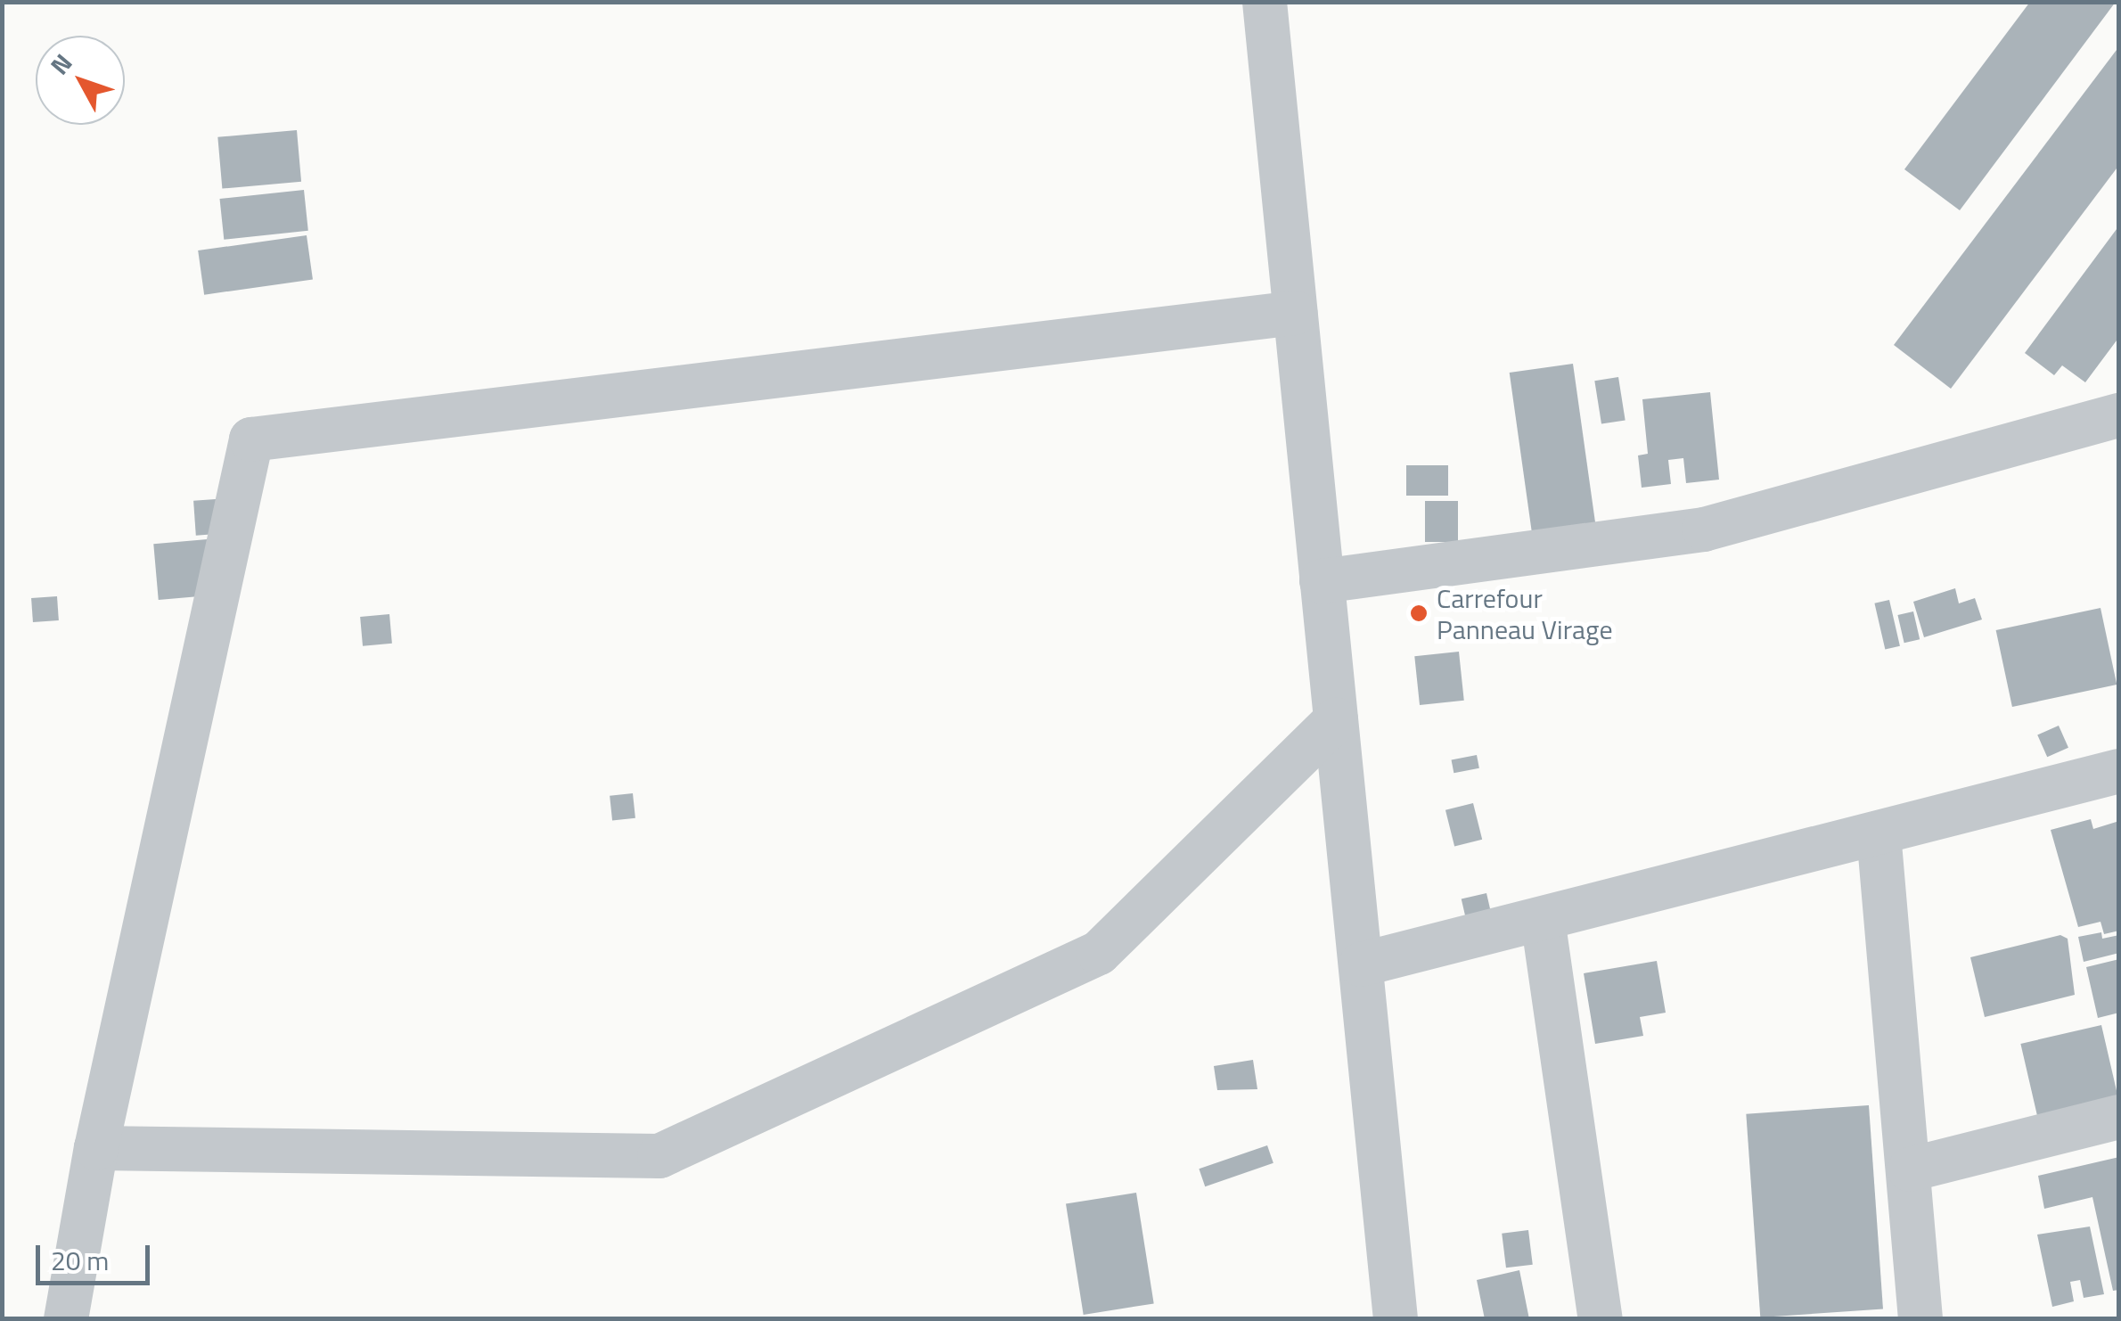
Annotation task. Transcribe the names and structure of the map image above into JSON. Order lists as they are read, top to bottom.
{
  "places": ["Carrefour Panneau Virage"],
  "scale_bar": "20 m",
  "north": "top left"
}
